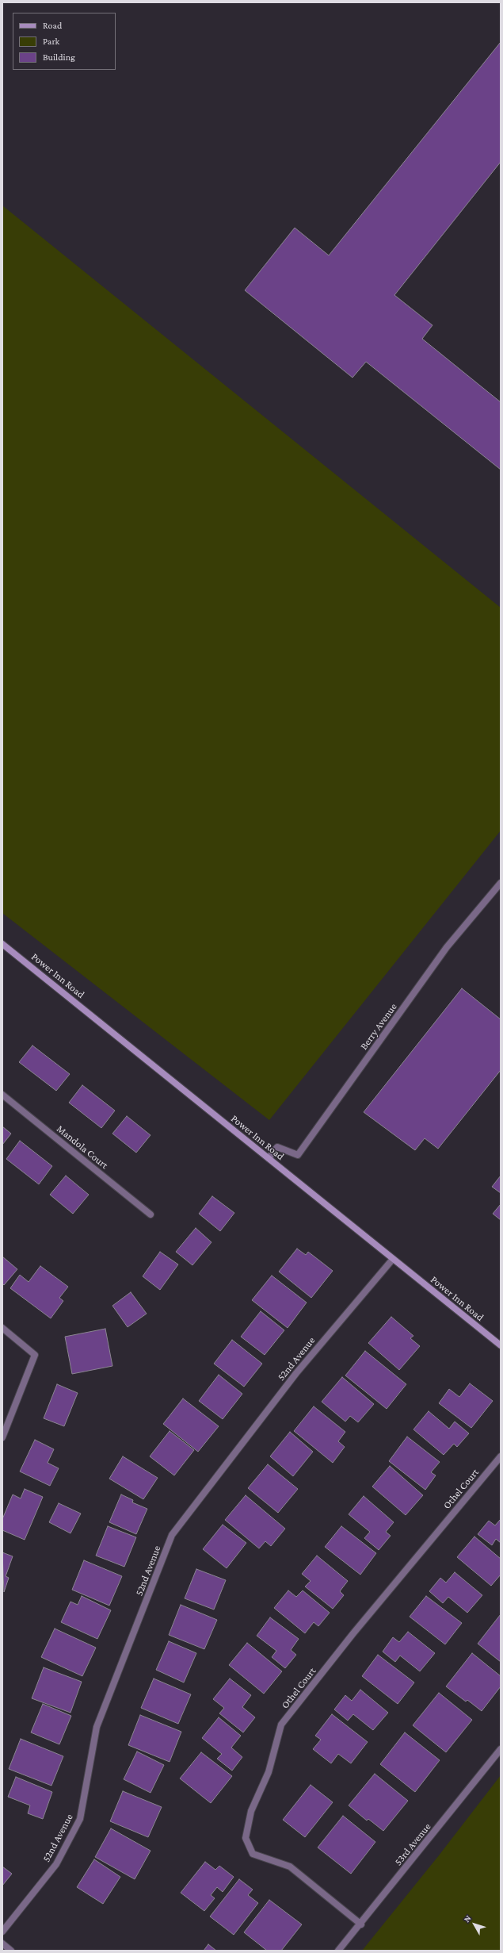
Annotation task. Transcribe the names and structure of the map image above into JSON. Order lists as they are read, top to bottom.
{
  "streets": {
    "main road": ["Power Inn Road"],
    "street": [
      "Berry Avenue",
      "Mandola Court",
      "52nd Avenue",
      "Othel Court",
      "53rd Avenue"
    ]
  },
  "crossings": [
    ["Power Inn Road", "Berry Avenue"],
    ["Power Inn Road", "52nd Avenue"],
    ["Othel Court", "53rd Avenue"]
  ],
  "legend": ["Road", "Park", "Building"],
  "north": "top left"
}
